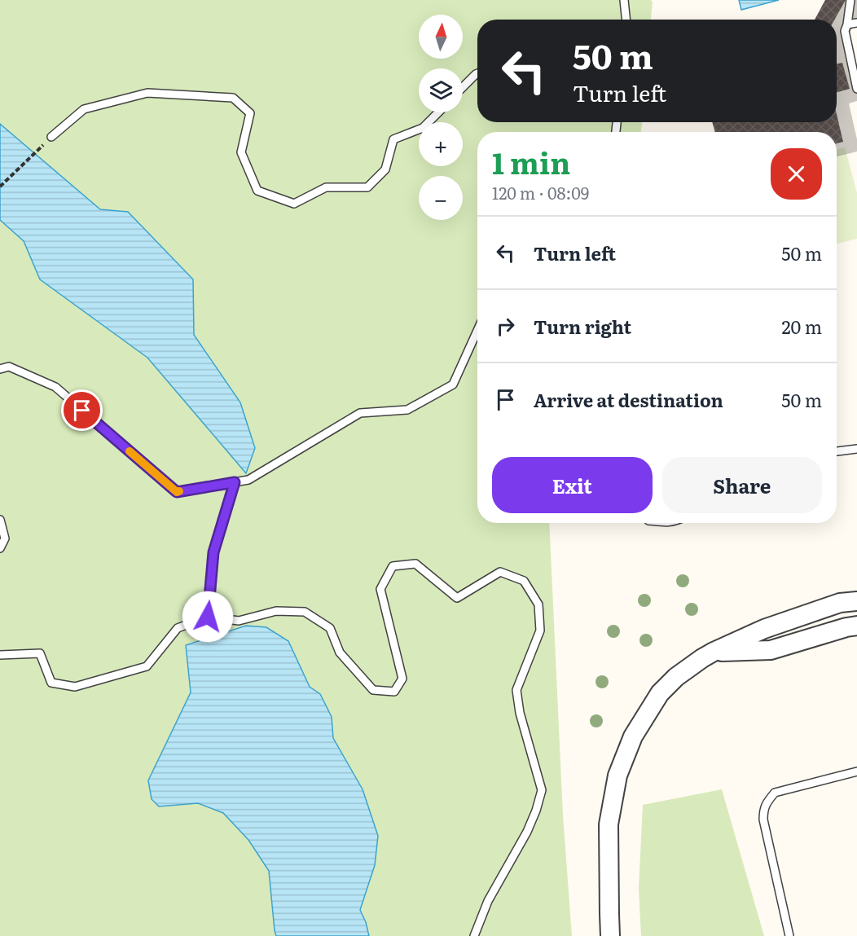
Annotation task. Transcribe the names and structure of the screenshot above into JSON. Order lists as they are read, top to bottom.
{
  "north": "top",
  "page": {
    "map_buttons": ["+", "−"],
    "turn": ["50 m", "Turn left"],
    "heading": ["1 min", "120 m · 08:09"],
    "list": [
      {
        "name": "Turn left",
        "value": "50 m"
      },
      {
        "name": "Turn right",
        "value": "20 m"
      },
      {
        "name": "Arrive at destination",
        "value": "50 m"
      }
    ],
    "buttons": ["Exit", "Share"]
  }
}
